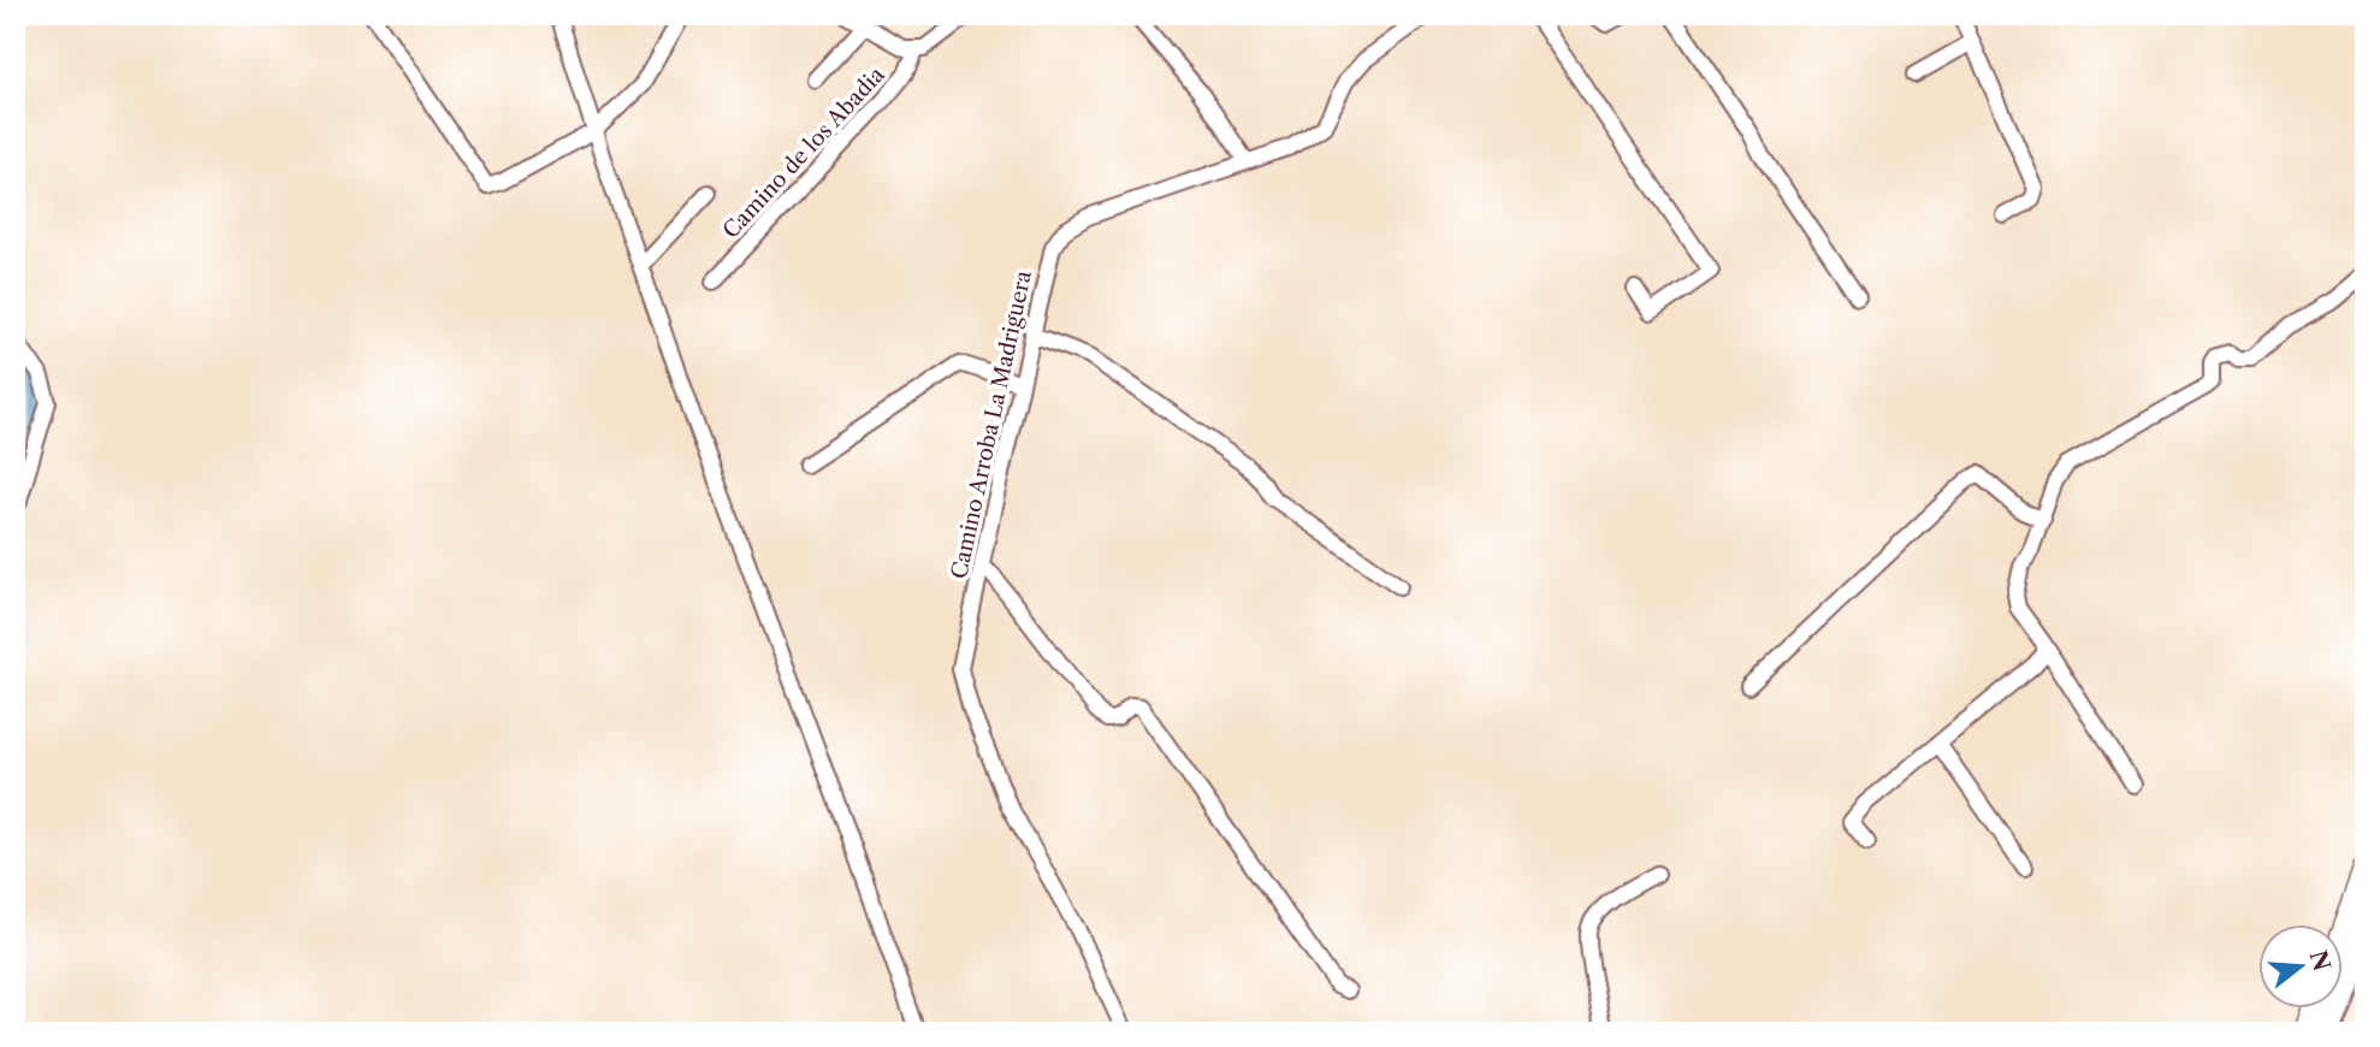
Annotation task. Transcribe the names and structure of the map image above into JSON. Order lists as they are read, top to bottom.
{
  "streets": {
    "street": ["Camino de los Abadia", "Camino Arroba La Madriguera"]
  },
  "north": "right"
}
